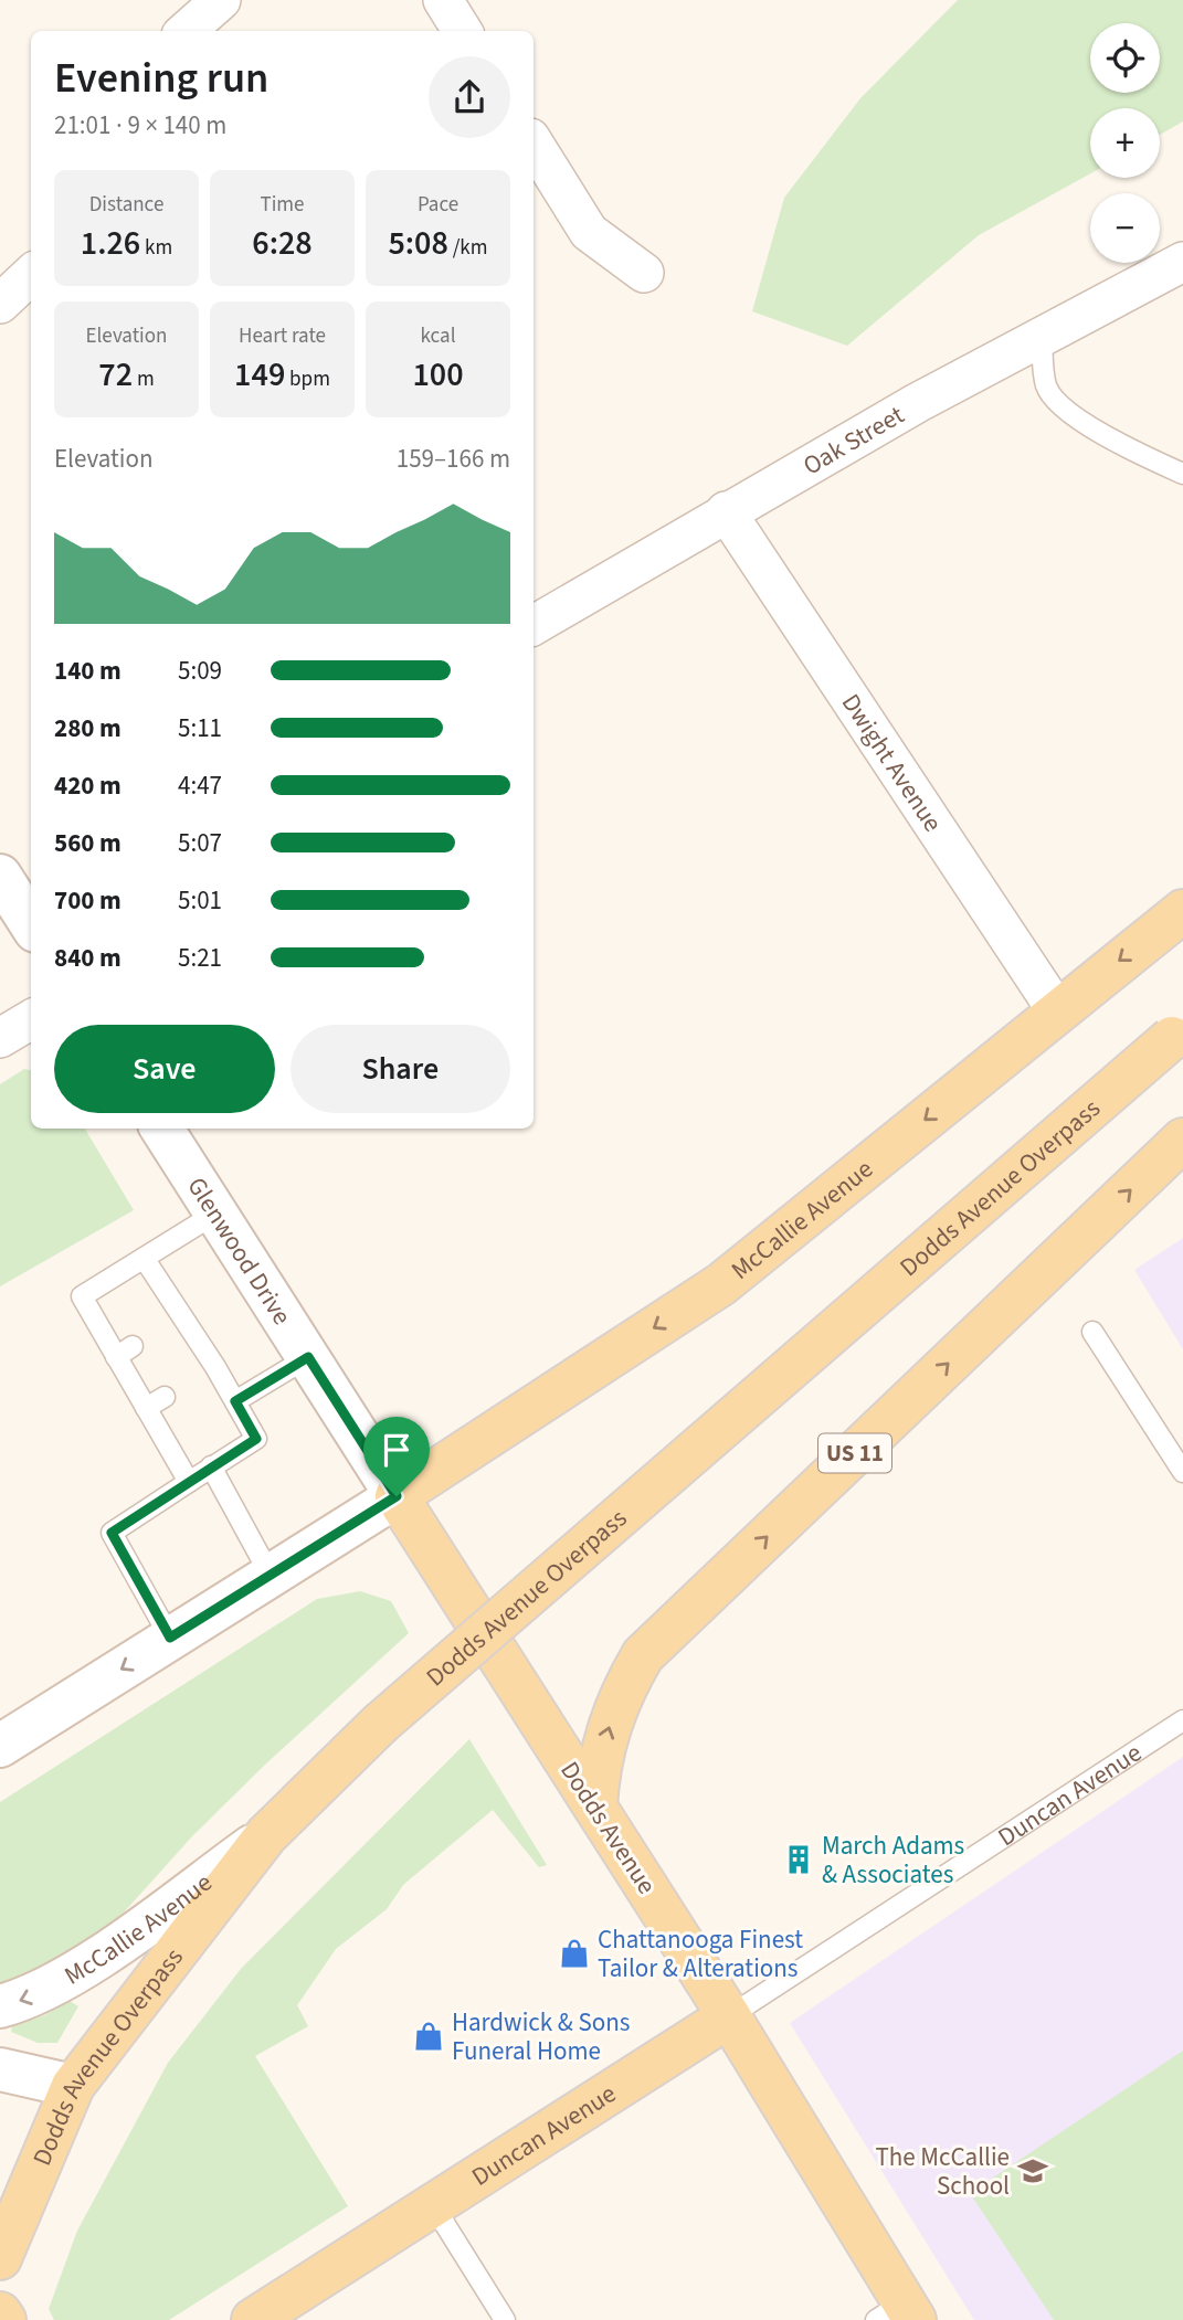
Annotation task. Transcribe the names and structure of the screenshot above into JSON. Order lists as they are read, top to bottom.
{
  "streets": {
    "main road": [
      "Dodds Avenue Overpass",
      "McCallie Avenue",
      "Glenwood Drive",
      "US 11",
      "Duncan Avenue",
      "Dodds Avenue"
    ],
    "street": ["Oak Street", "Dwight Avenue"]
  },
  "crossings": [
    ["Oak Street", "Dwight Avenue"],
    ["Dwight Avenue", "McCallie Avenue"],
    ["Dodds Avenue Overpass", "McCallie Avenue"],
    ["McCallie Avenue", "Glenwood Drive"],
    ["McCallie Avenue", "Dodds Avenue"],
    ["Glenwood Drive", "Dodds Avenue"],
    ["US 11", "Dodds Avenue"],
    ["Duncan Avenue", "Dodds Avenue"]
  ],
  "places": {
    "building": ["March Adams & Associates"],
    "shop": ["Chattanooga Finest Tailor & Alterations", "Hardwick & Sons Funeral Home"],
    "school or university": ["The McCallie School"]
  },
  "page": {
    "map_buttons": ["+", "−"],
    "heading": ["Evening run", "21:01 · 9 × 140 m"],
    "stats": [
      ["Distance", "1.26 km"],
      ["Time", "6:28"],
      ["Pace", "5:08 /km"],
      ["Elevation", "72 m"],
      ["Heart rate", "149 bpm"],
      ["kcal", "100"]
    ],
    "chart": ["Elevation", "159–166 m"],
    "list": [
      {
        "name": "140 m",
        "note": "5:09"
      },
      {
        "name": "280 m",
        "note": "5:11"
      },
      {
        "name": "420 m",
        "note": "4:47"
      },
      {
        "name": "560 m",
        "note": "5:07"
      },
      {
        "name": "700 m",
        "note": "5:01"
      },
      {
        "name": "840 m",
        "note": "5:21"
      }
    ],
    "buttons": ["Save", "Share"]
  }
}
